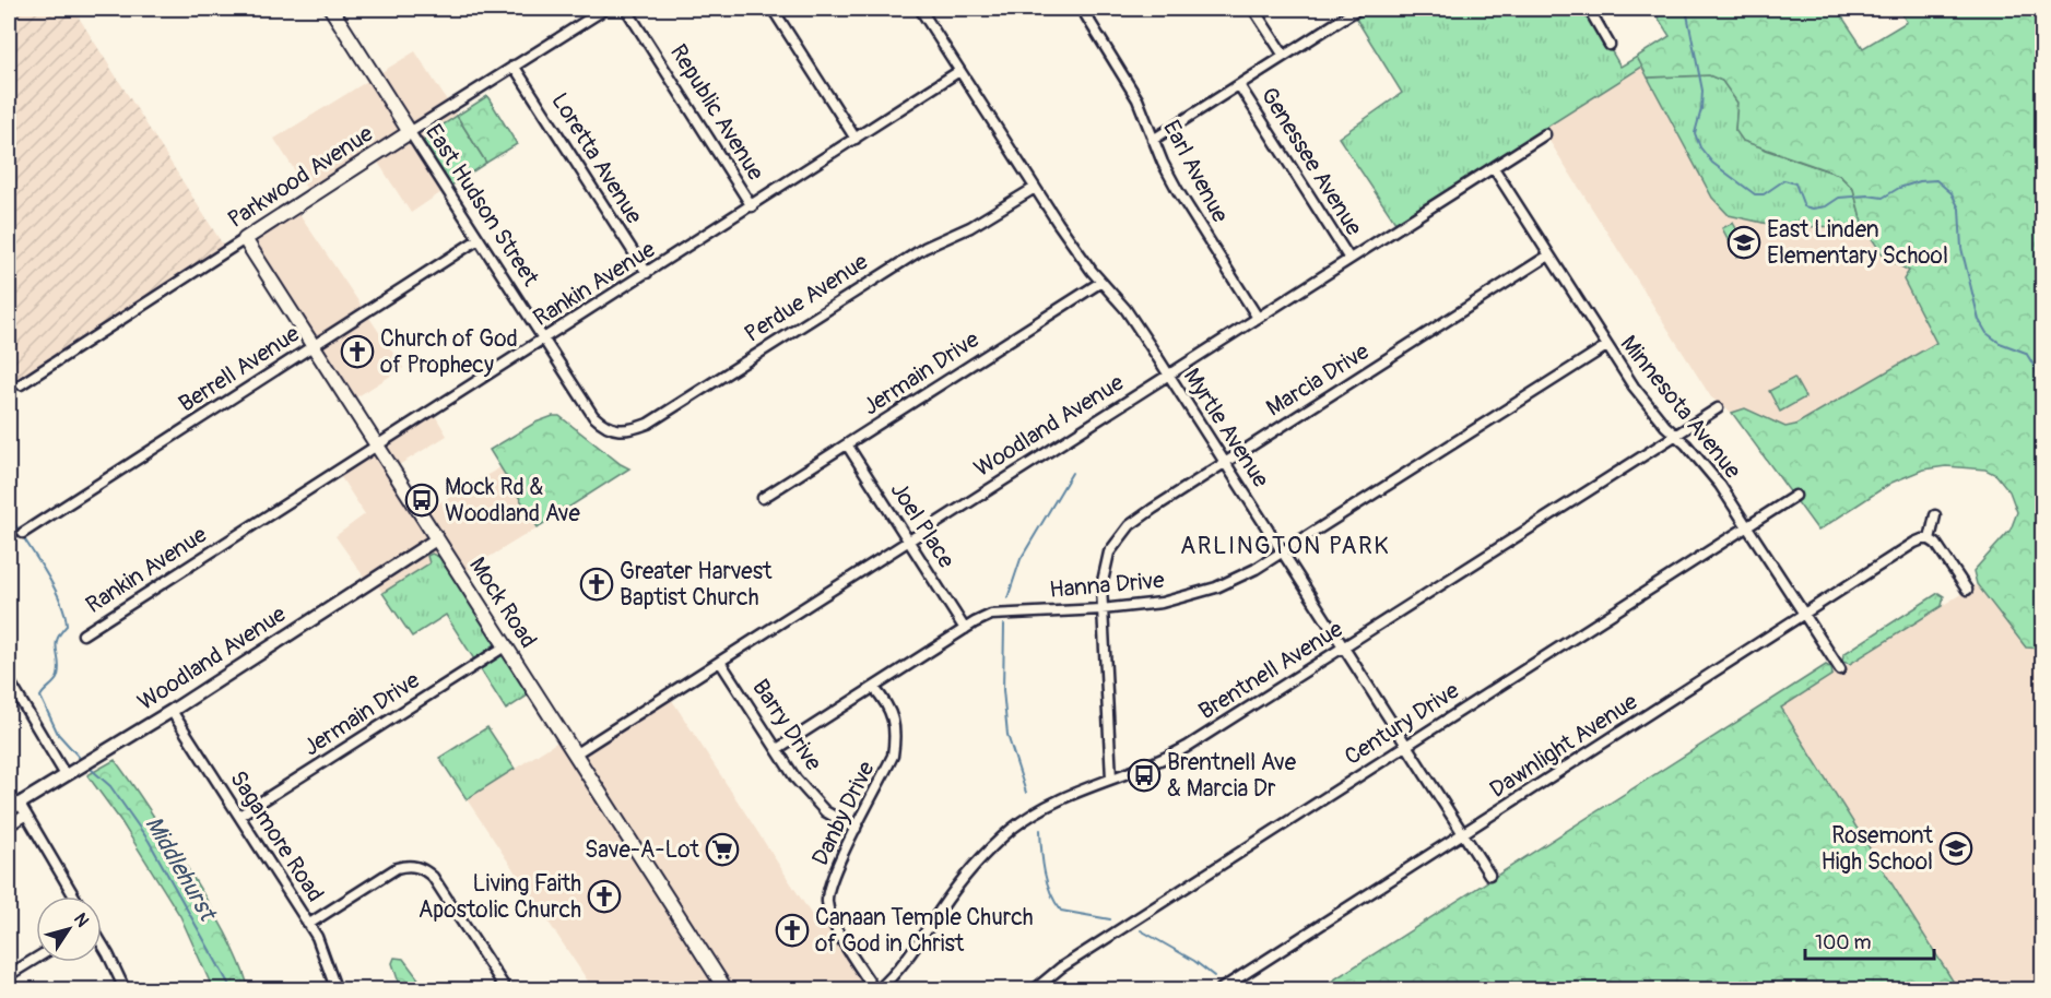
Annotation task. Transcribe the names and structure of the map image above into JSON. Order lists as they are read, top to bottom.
{
  "streets": {
    "main road": ["Parkwood Avenue", "East Hudson Street", "Mock Road"],
    "street": [
      "Republic Avenue",
      "Loretta Avenue",
      "Genessee Avenue",
      "Earl Avenue",
      "Rankin Avenue",
      "Perdue Avenue",
      "Berrell Avenue",
      "Jermain Drive",
      "Marcia Drive",
      "Minnesota Avenue",
      "Woodland Avenue",
      "Myrtle Avenue",
      "Joel Place",
      "Hanna Drive",
      "Brentnell Avenue",
      "Century Drive",
      "Barry Drive",
      "Dawnlight Avenue",
      "Danby Drive",
      "Sagamore Road"
    ]
  },
  "crossings": [
    ["Republic Avenue", "Rankin Avenue"],
    ["Loretta Avenue", "Parkwood Avenue"],
    ["Loretta Avenue", "Rankin Avenue"],
    ["Genessee Avenue", "Woodland Avenue"],
    ["Earl Avenue", "Woodland Avenue"],
    ["Parkwood Avenue", "East Hudson Street"],
    ["Parkwood Avenue", "Mock Road"],
    ["East Hudson Street", "Rankin Avenue"],
    ["East Hudson Street", "Perdue Avenue"],
    ["East Hudson Street", "Berrell Avenue"],
    ["Rankin Avenue", "Myrtle Avenue"],
    ["Rankin Avenue", "Mock Road"],
    ["Perdue Avenue", "Myrtle Avenue"],
    ["Berrell Avenue", "Mock Road"],
    ["Jermain Drive", "Myrtle Avenue"],
    ["Jermain Drive", "Joel Place"],
    ["Jermain Drive", "Mock Road"],
    ["Jermain Drive", "Sagamore Road"],
    ["Marcia Drive", "Minnesota Avenue"],
    ["Marcia Drive", "Myrtle Avenue"],
    ["Marcia Drive", "Hanna Drive"],
    ["Marcia Drive", "Brentnell Avenue"],
    ["Minnesota Avenue", "Woodland Avenue"],
    ["Minnesota Avenue", "Hanna Drive"],
    ["Minnesota Avenue", "Brentnell Avenue"],
    ["Minnesota Avenue", "Century Drive"],
    ["Minnesota Avenue", "Dawnlight Avenue"],
    ["Woodland Avenue", "Myrtle Avenue"],
    ["Woodland Avenue", "Joel Place"],
    ["Woodland Avenue", "Mock Road"],
    ["Woodland Avenue", "Barry Drive"],
    ["Woodland Avenue", "Sagamore Road"],
    ["Myrtle Avenue", "Hanna Drive"],
    ["Myrtle Avenue", "Brentnell Avenue"],
    ["Myrtle Avenue", "Century Drive"],
    ["Myrtle Avenue", "Dawnlight Avenue"],
    ["Joel Place", "Hanna Drive"],
    ["Hanna Drive", "Barry Drive"],
    ["Hanna Drive", "Danby Drive"],
    ["Brentnell Avenue", "Danby Drive"],
    ["Barry Drive", "Danby Drive"]
  ],
  "districts": ["ARLINGTON PARK"],
  "water": ["Middlehurst"],
  "places": {
    "school or university": ["East Linden Elementary School", "Rosemont High School"],
    "church": [
      "Church of God of Prophecy",
      "Greater Harvest Baptist Church",
      "Living Faith Apostolic Church",
      "Canaan Temple Church of God in Christ"
    ],
    "bus stop": ["Mock Rd & Woodland Ave", "Brentnell Ave & Marcia Dr"],
    "supermarket": ["Save-A-Lot"]
  },
  "scale_bar": "100 m",
  "north": "top right"
}
